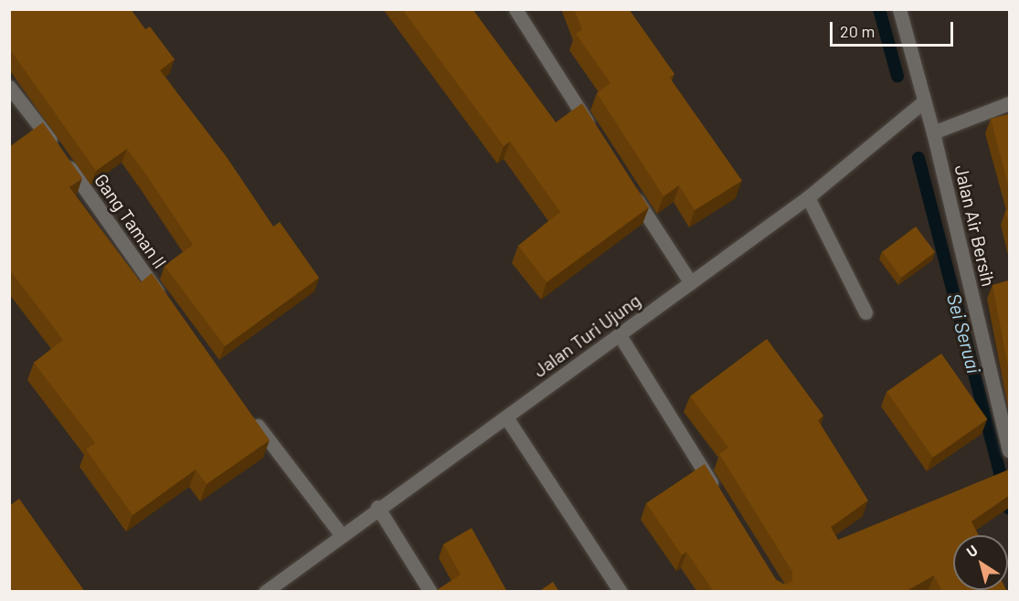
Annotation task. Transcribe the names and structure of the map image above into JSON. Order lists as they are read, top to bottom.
{
  "streets": {
    "street": ["Gang Taman II", "Jalan Air Bersih", "Jalan Turi Ujung"]
  },
  "crossings": [
    ["Jalan Air Bersih", "Jalan Turi Ujung"]
  ],
  "water": ["Sei Seruai"],
  "scale_bar": "20 m",
  "north": "top left"
}
